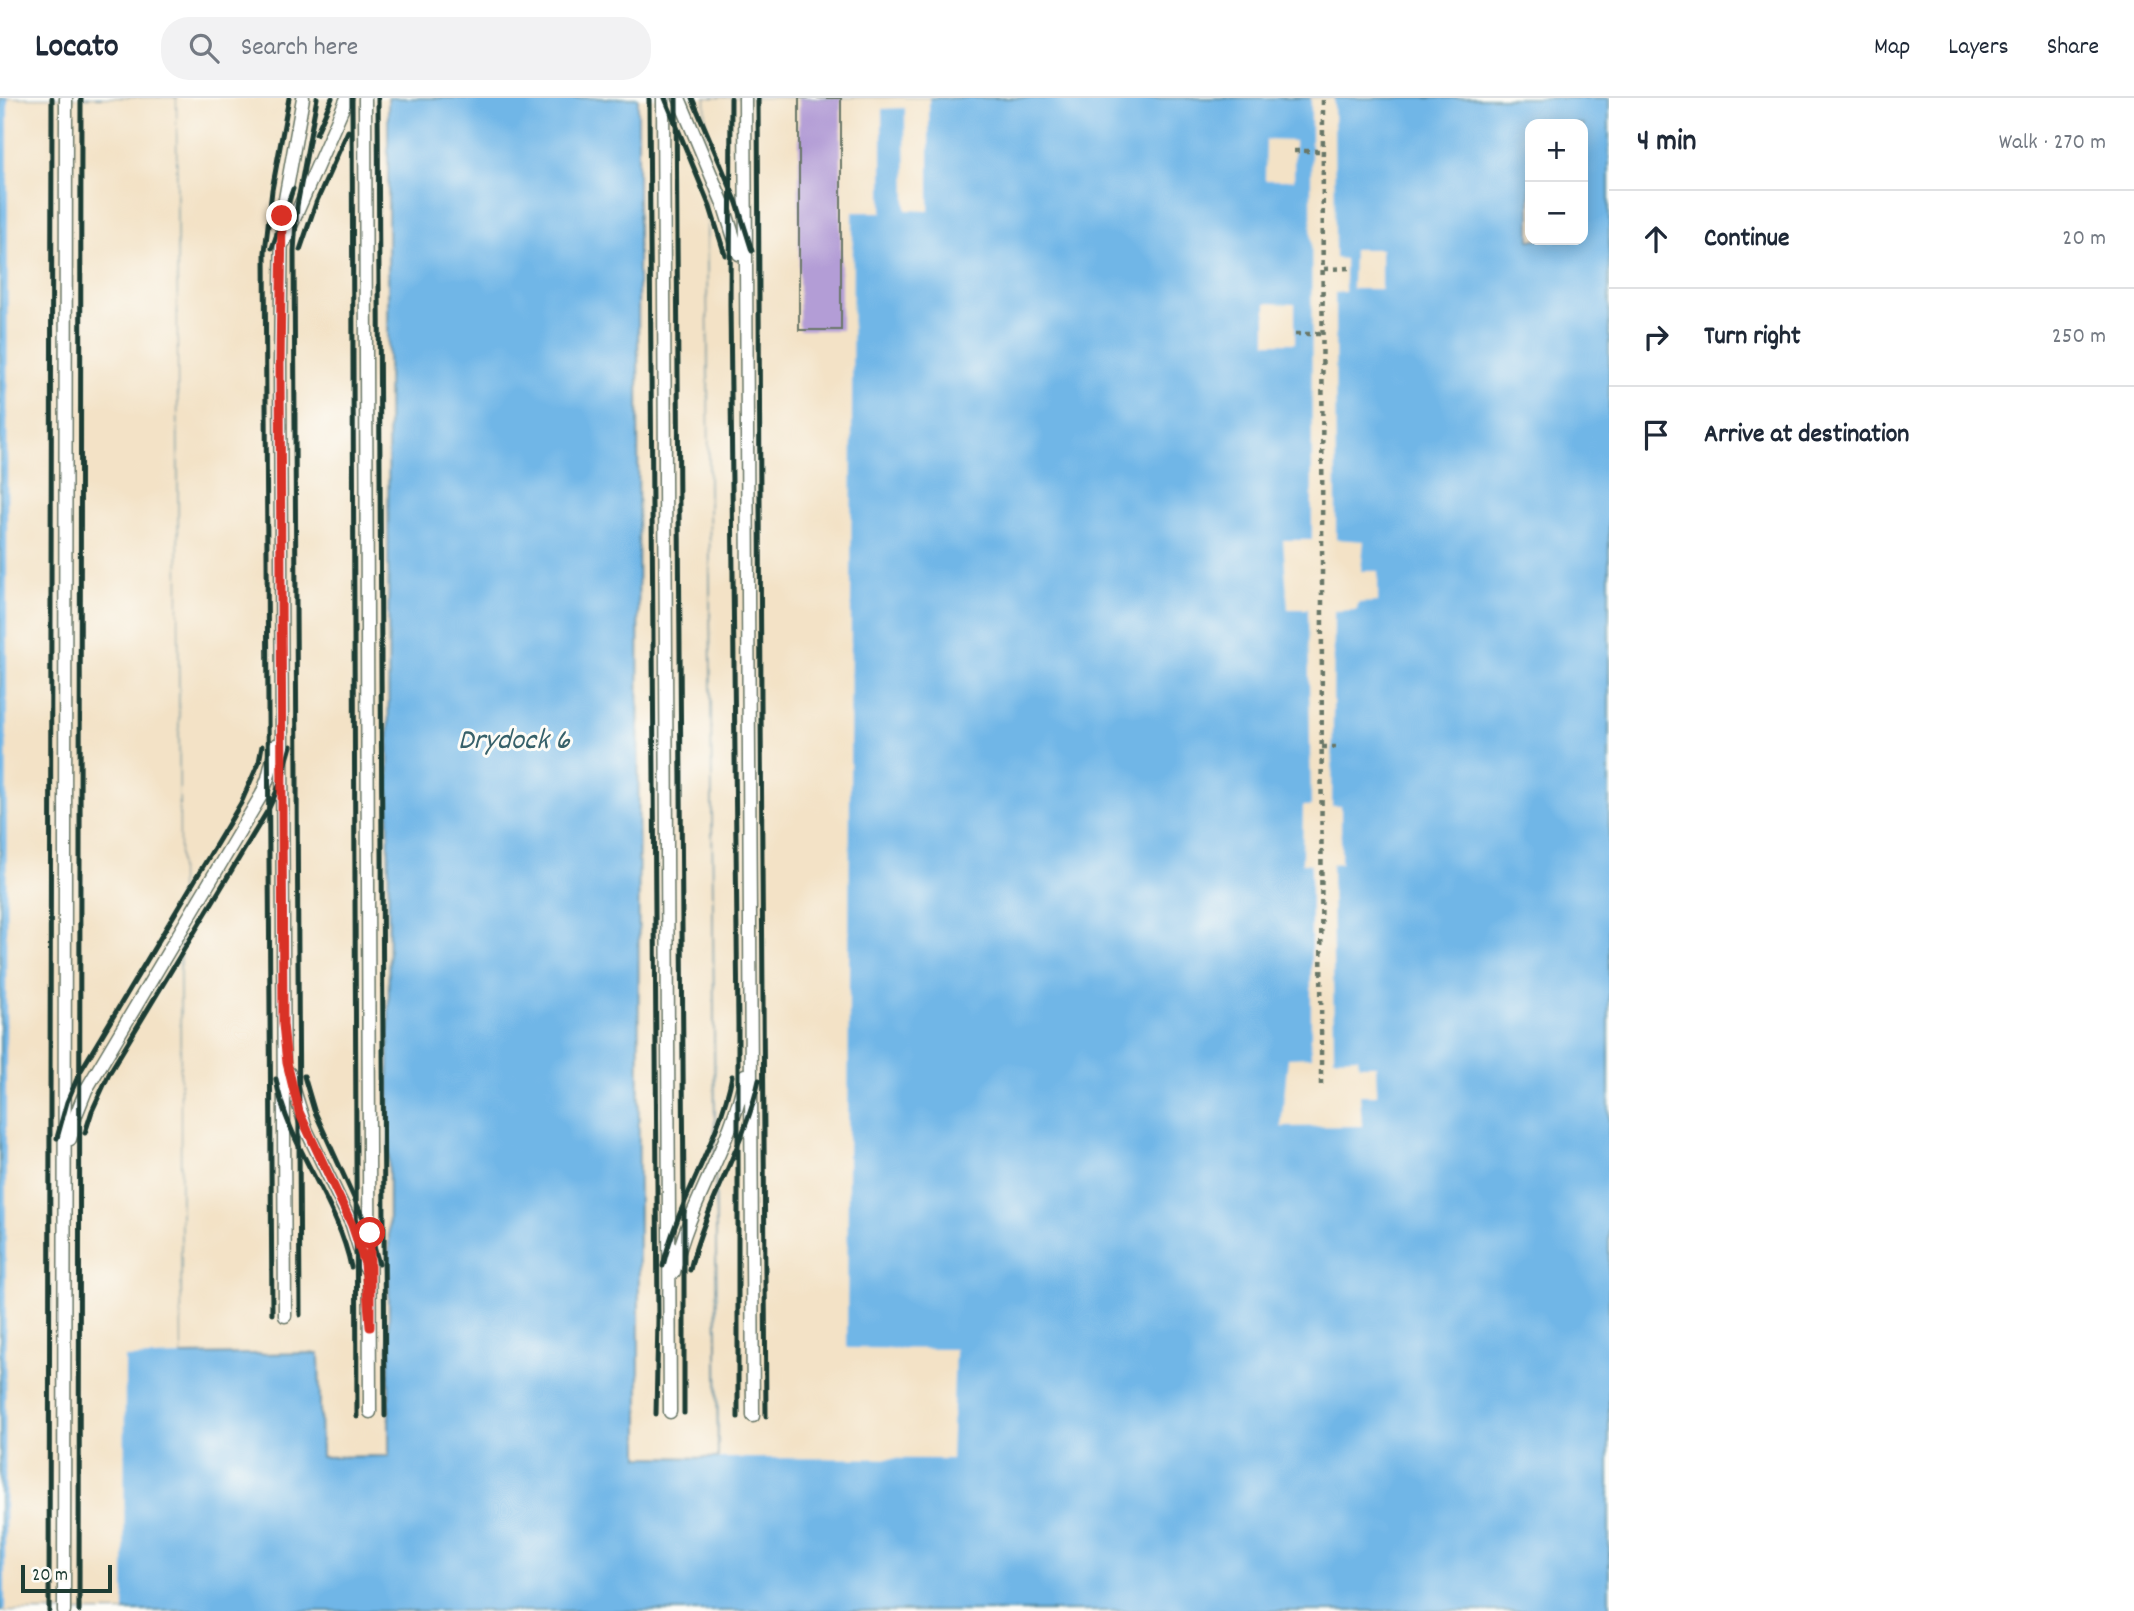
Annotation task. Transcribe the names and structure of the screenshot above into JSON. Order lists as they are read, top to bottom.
{
  "water": ["Drydock 6"],
  "scale_bar": "20 m",
  "page": {
    "header": "Locato",
    "search": "Search here",
    "nav": ["Map", "Layers", "Share"],
    "heading": ["4 min", "Walk · 270 m"],
    "map_buttons": ["+", "−"],
    "list": [
      ["Continue", "20 m"],
      ["Turn right", "250 m"],
      "Arrive at destination"
    ],
    "scale": "20 m"
  }
}
